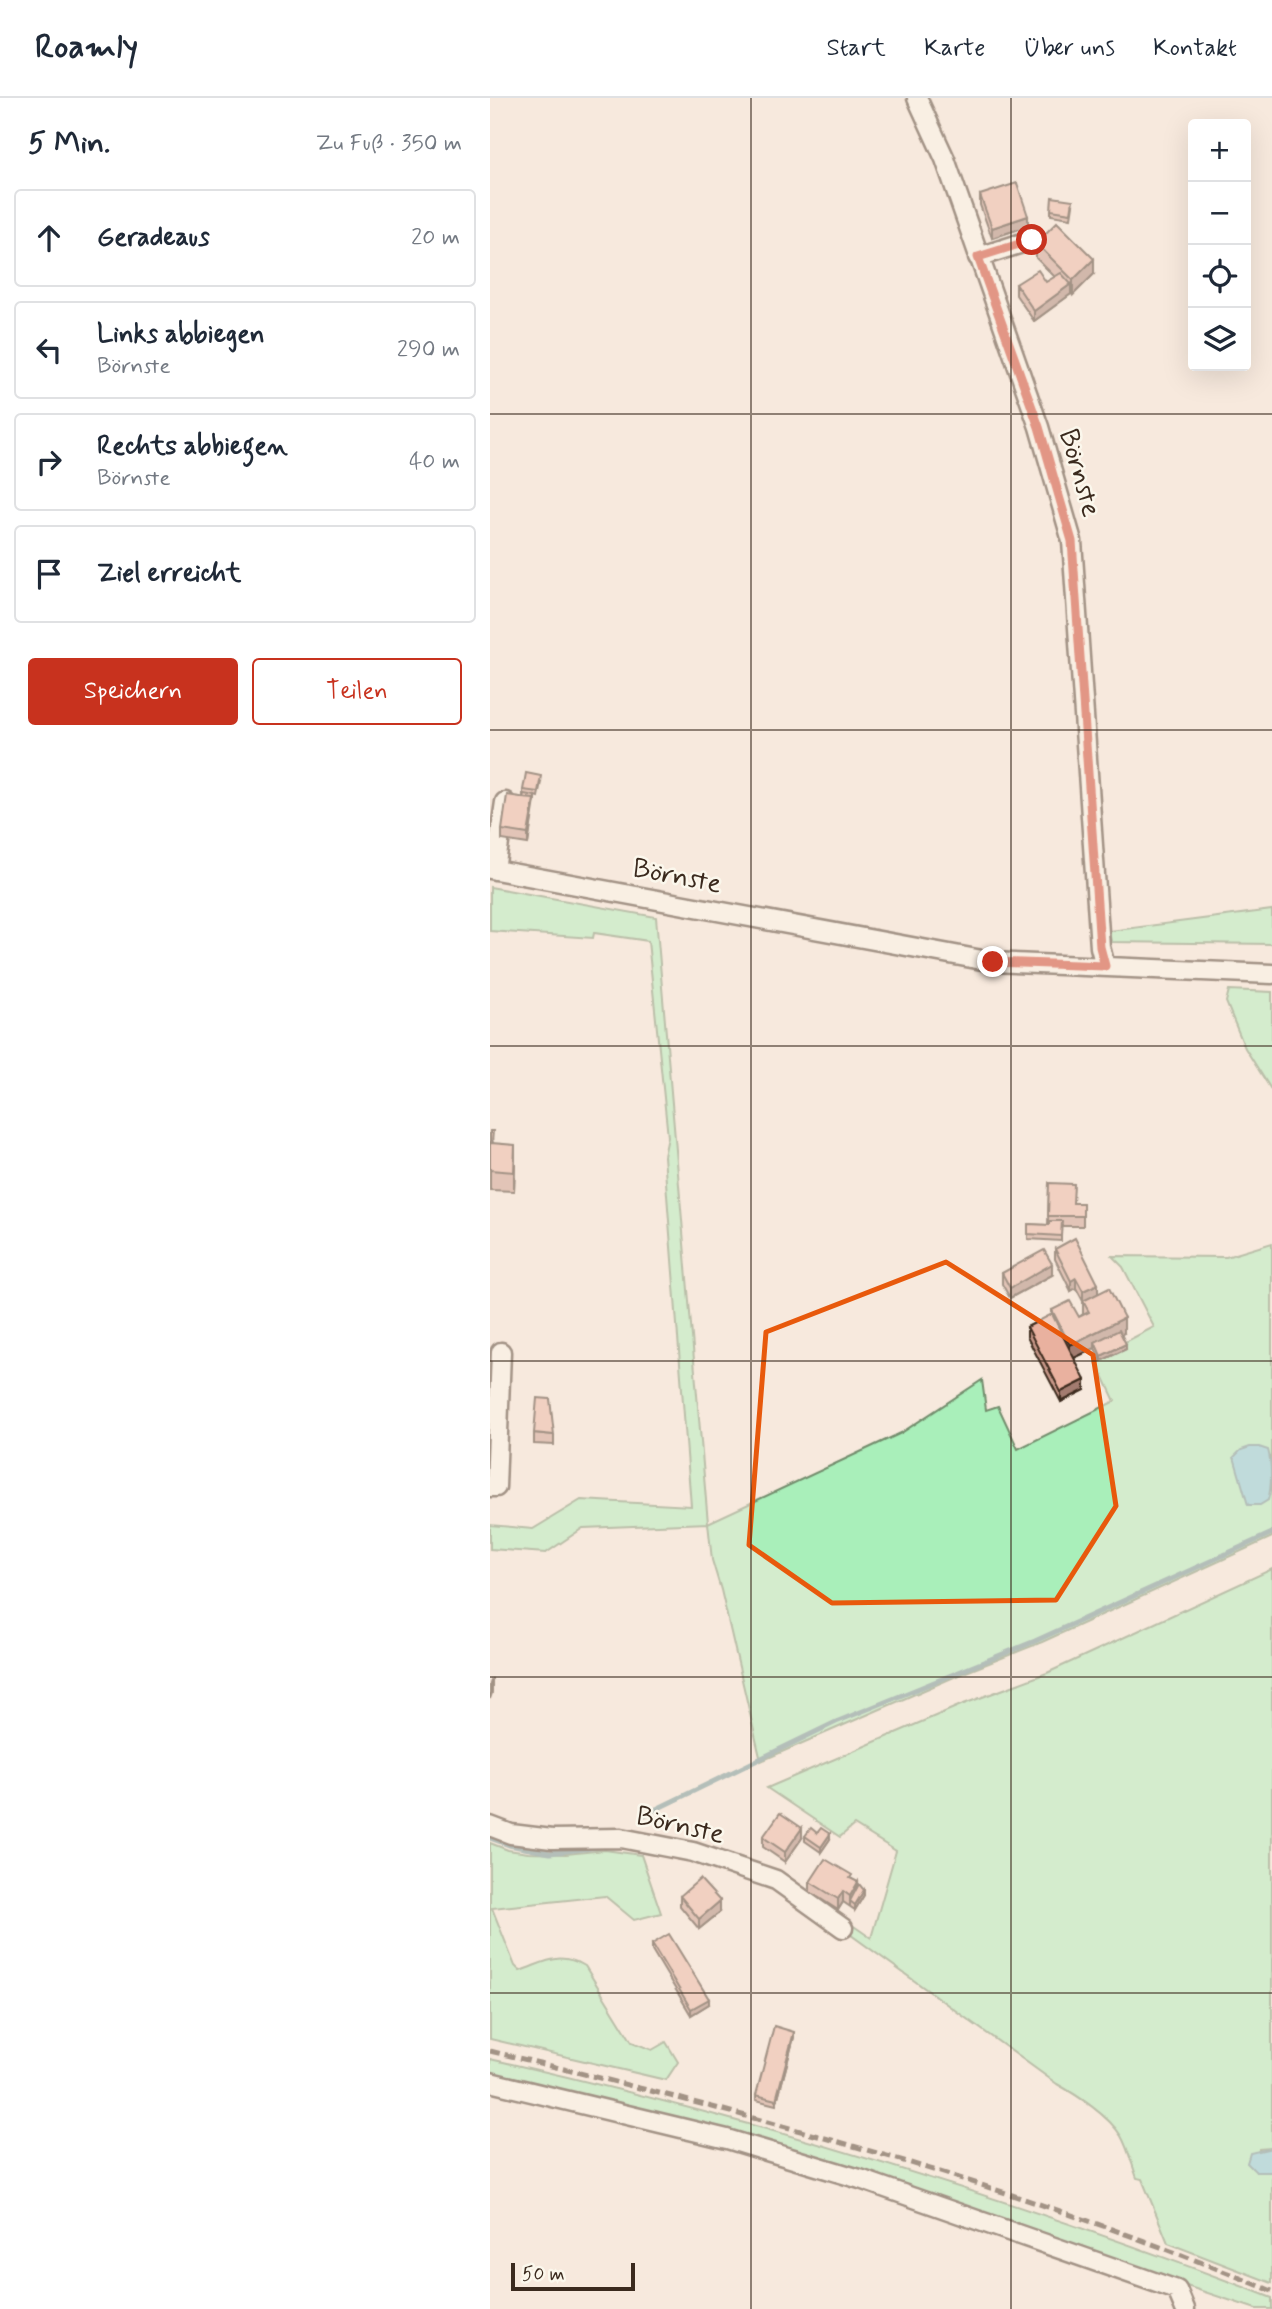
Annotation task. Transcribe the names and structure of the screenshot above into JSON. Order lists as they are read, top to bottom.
{
  "streets": {
    "street": ["Börnste"]
  },
  "scale_bar": "50 m",
  "page": {
    "header": "Roamly",
    "nav": [
      "Start",
      "Karte",
      "Über uns",
      "Kontakt"
    ],
    "heading": ["5 Min.", "Zu Fuß · 350 m"],
    "map_buttons": ["+", "−"],
    "list": [
      ["Geradeaus", "20 m"],
      ["Links abbiegen", "Börnste", "290 m"],
      ["Rechts abbiegen", "Börnste", "40 m"],
      "Ziel erreicht"
    ],
    "buttons": ["Speichern", "Teilen"],
    "scale": "50 m"
  }
}
